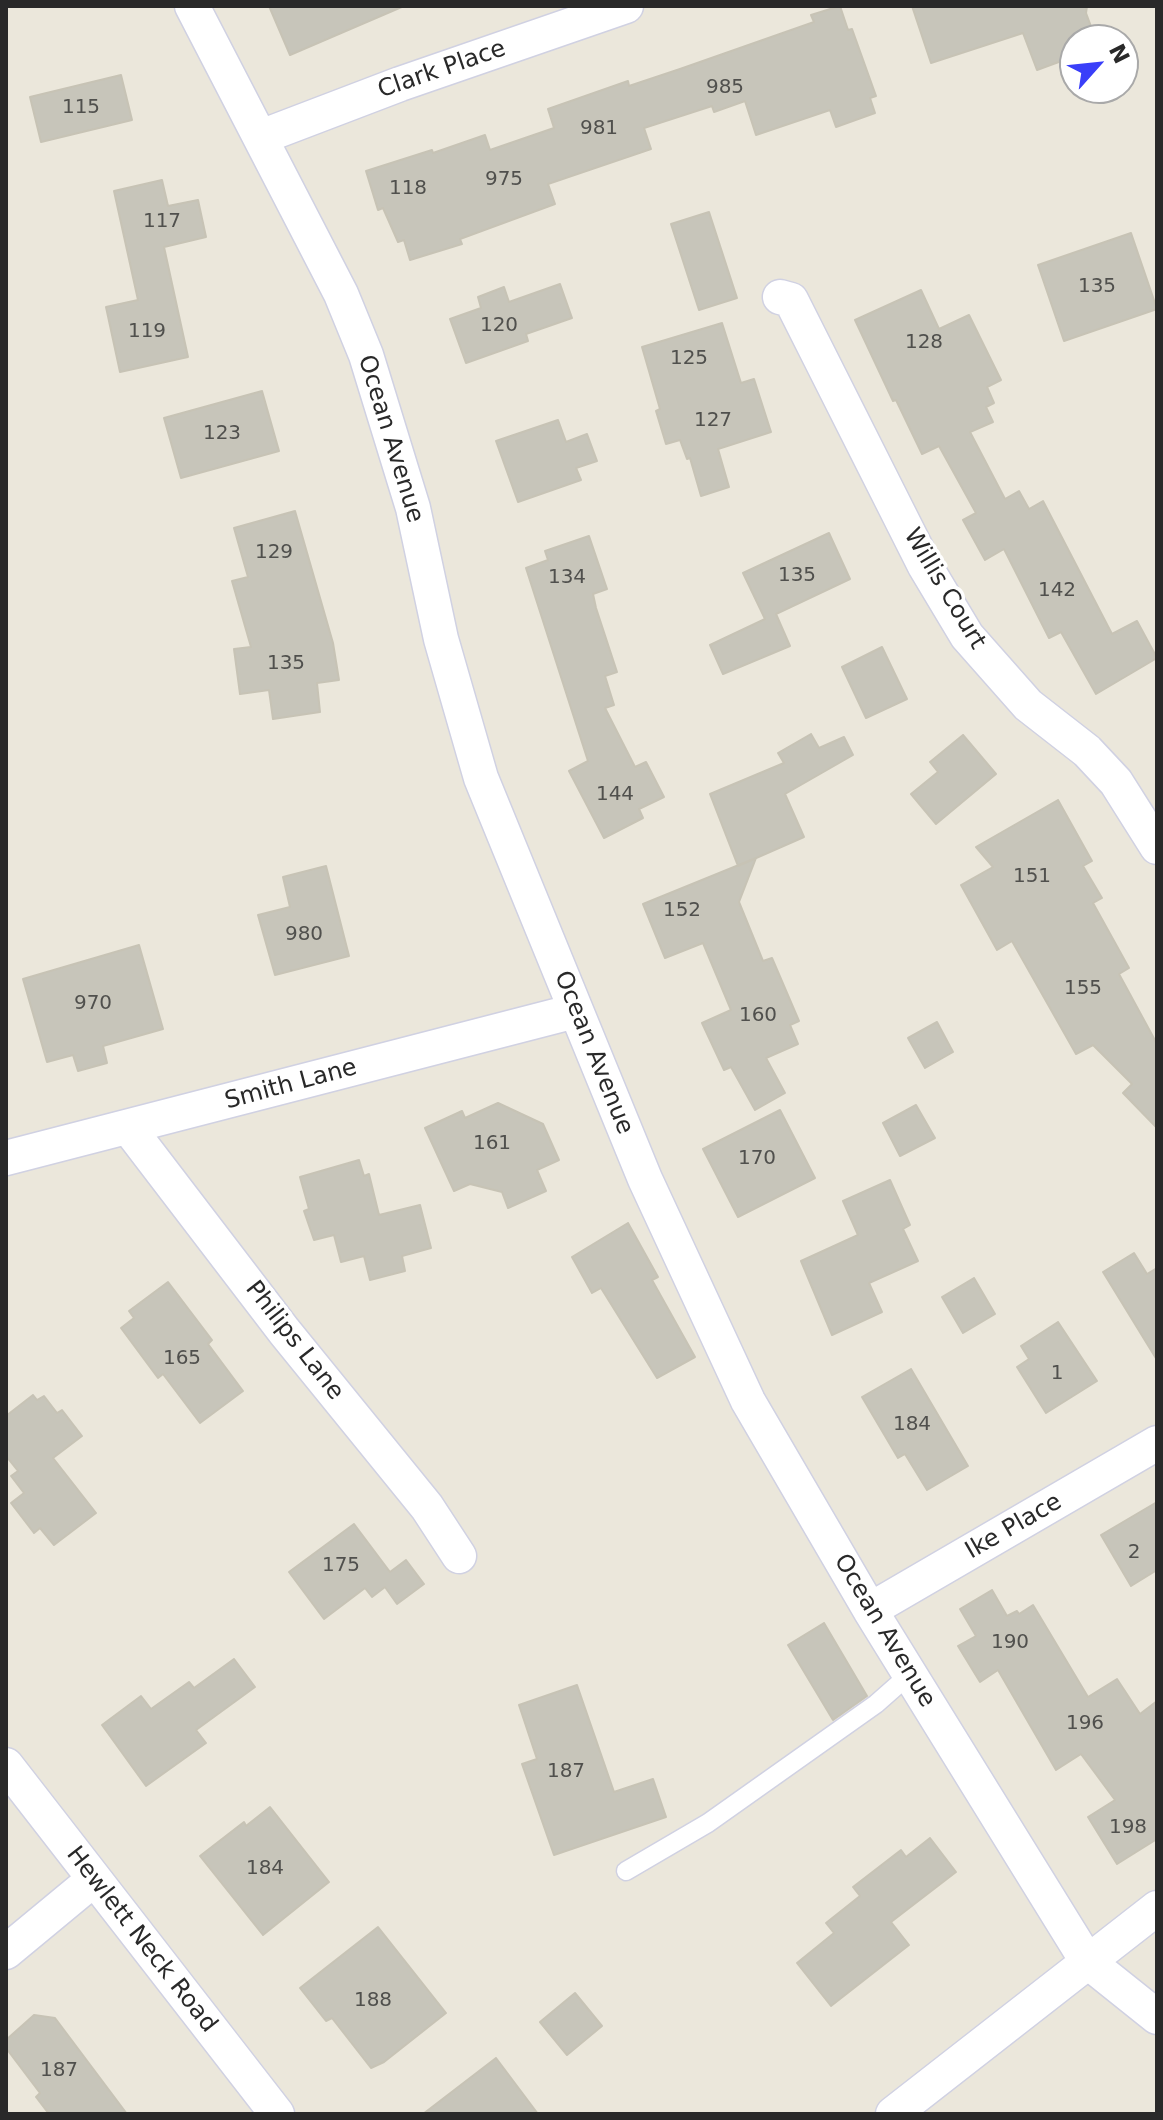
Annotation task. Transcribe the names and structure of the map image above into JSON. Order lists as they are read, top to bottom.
{
  "streets": {
    "street": [
      "Clark Place",
      "Ocean Avenue",
      "Willis Court",
      "Smith Lane",
      "Philips Lane",
      "Ike Place",
      "Hewlett Neck Road"
    ]
  },
  "crossings": [
    ["Clark Place", "Ocean Avenue"],
    ["Ocean Avenue", "Smith Lane"],
    ["Ocean Avenue", "Ike Place"],
    ["Smith Lane", "Philips Lane"]
  ],
  "house_numbers": [
    "985",
    "115",
    "981",
    "975",
    "118",
    "117",
    "135",
    "120",
    "119",
    "128",
    "125",
    "127",
    "123",
    "129",
    "135",
    "134",
    "142",
    "135",
    "144",
    "151",
    "152",
    "980",
    "155",
    "970",
    "160",
    "161",
    "170",
    "165",
    "1",
    "184",
    "2",
    "175",
    "190",
    "196",
    "187",
    "198",
    "184",
    "188",
    "187"
  ],
  "north": "top right"
}
